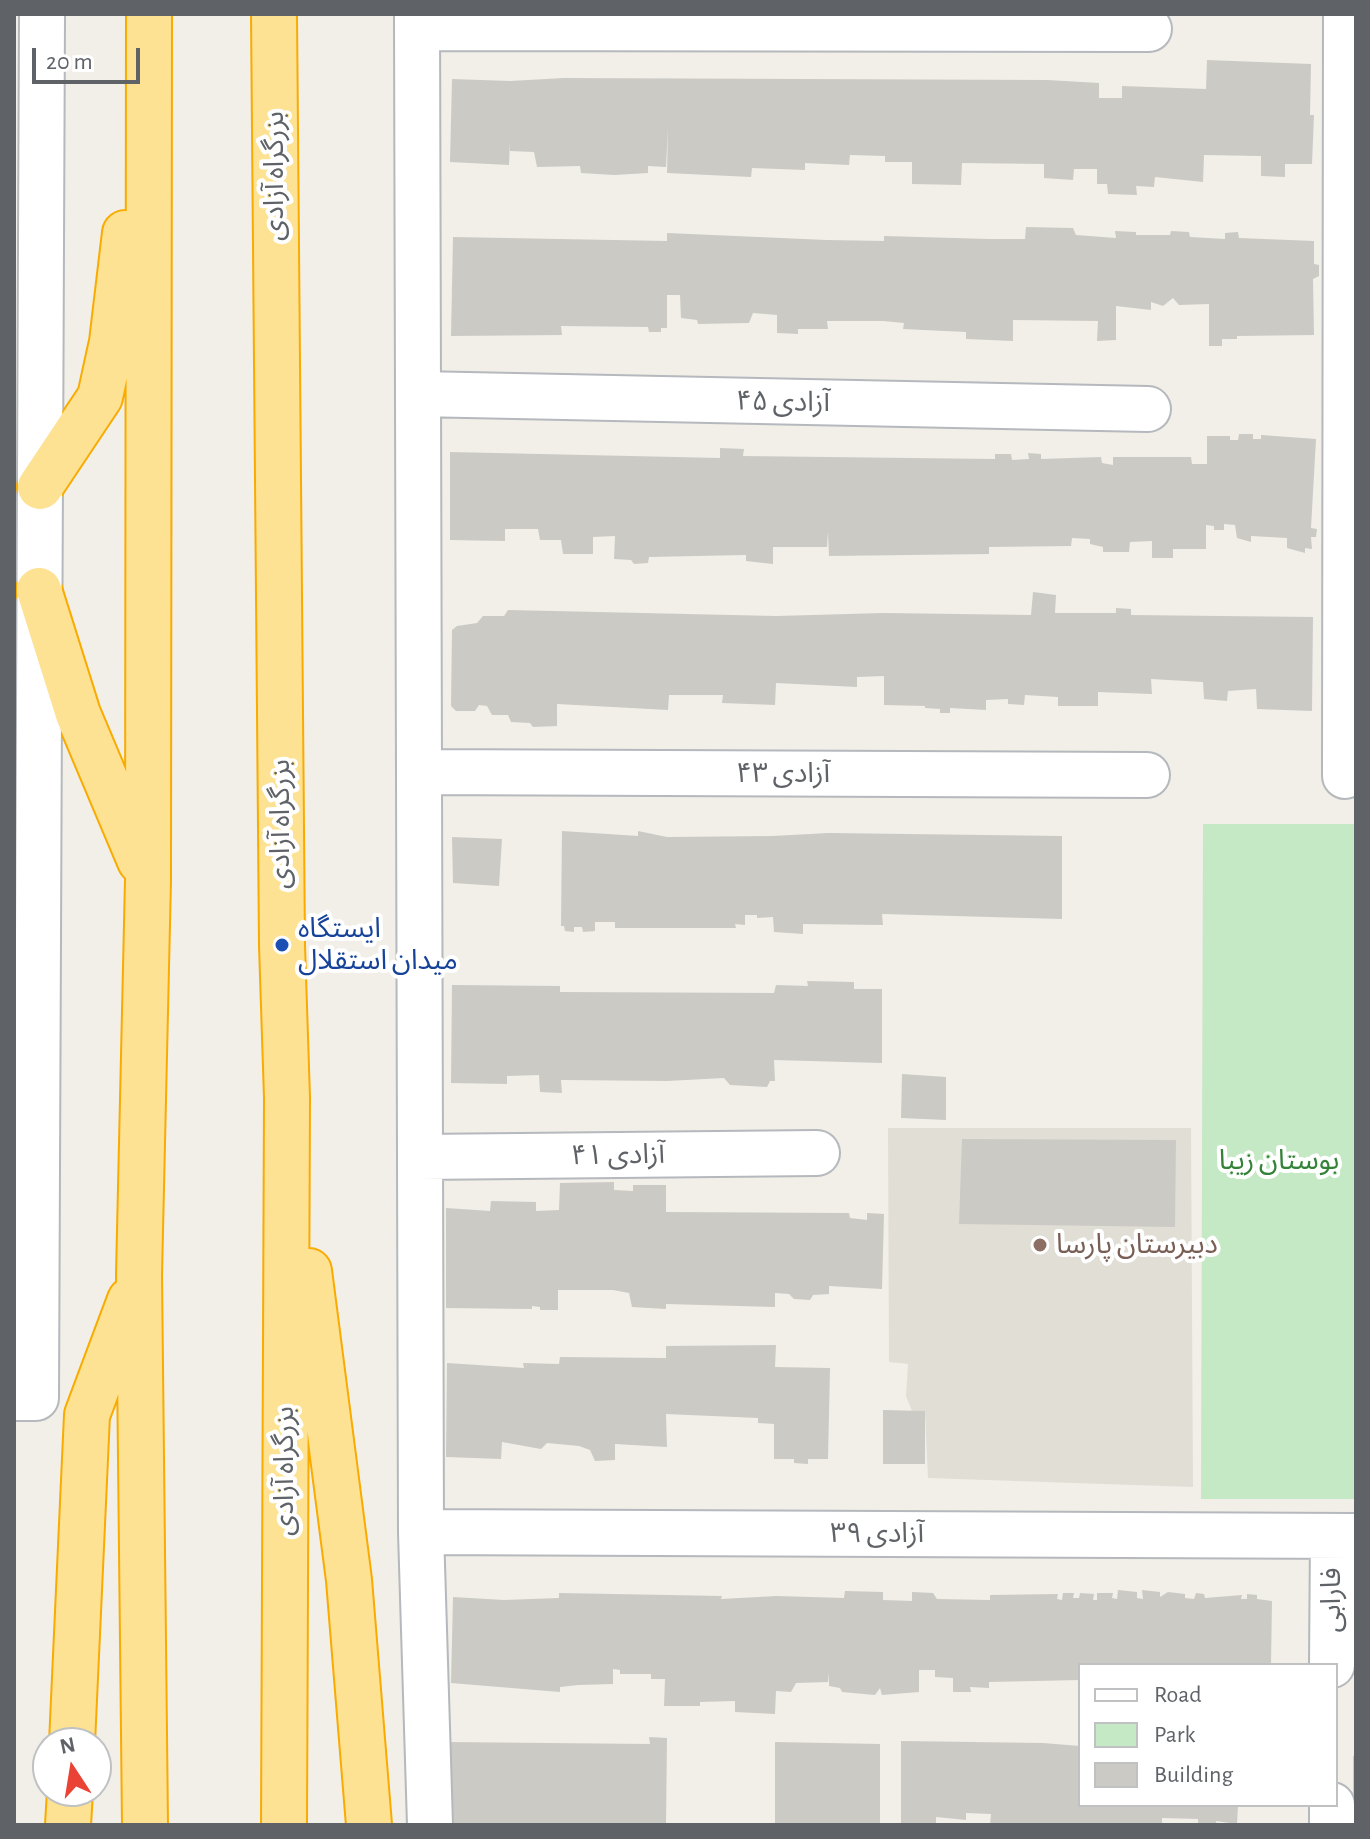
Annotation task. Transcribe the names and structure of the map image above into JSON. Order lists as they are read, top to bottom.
{
  "streets": {
    "highway": ["بزرگراه آزادی"],
    "street": [
      "۴۵ آزادی",
      "۴۳ آزادی",
      "۴۱ آزادی",
      "۳۹ آزادی",
      "فارابی"
    ]
  },
  "crossings": [
    ["۳۹ آزادی", "فارابی"]
  ],
  "parks": ["بوستان زیبا"],
  "places": ["ایستگاه میدان استقلال", "دبیرستان پارسا"],
  "legend": ["Road", "Park", "Building"],
  "scale_bar": "20 m",
  "north": "top"
}
